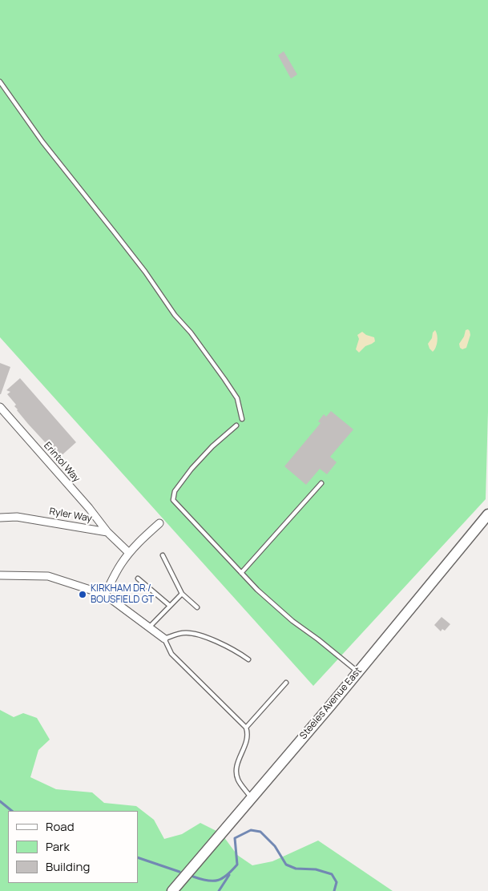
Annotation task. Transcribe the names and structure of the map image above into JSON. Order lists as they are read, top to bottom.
{
  "streets": {
    "main road": ["Steeles Avenue East"],
    "street": ["Erintol Way", "Ryler Way"]
  },
  "crossings": [
    ["Erintol Way", "Ryler Way"]
  ],
  "places": ["KIRKHAM DR / BOUSFIELD GT"],
  "legend": ["Road", "Park", "Building"]
}
